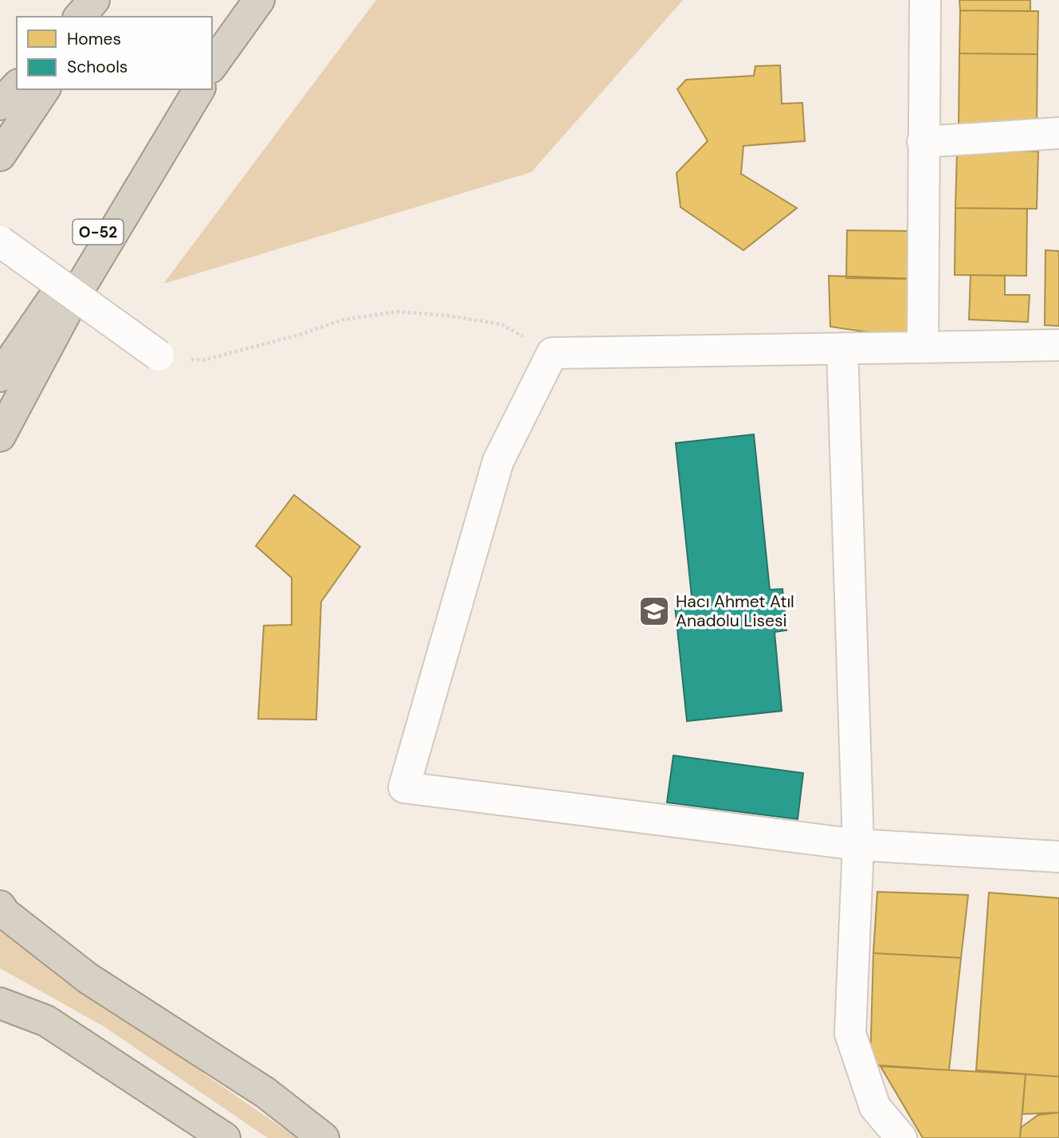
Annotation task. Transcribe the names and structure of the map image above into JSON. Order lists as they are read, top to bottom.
{
  "streets": {
    "highway": ["O-52"]
  },
  "places": {
    "school or university": ["Hacı Ahmet Atıl Anadolu Lisesi"]
  },
  "legend": ["Homes", "Schools"]
}
